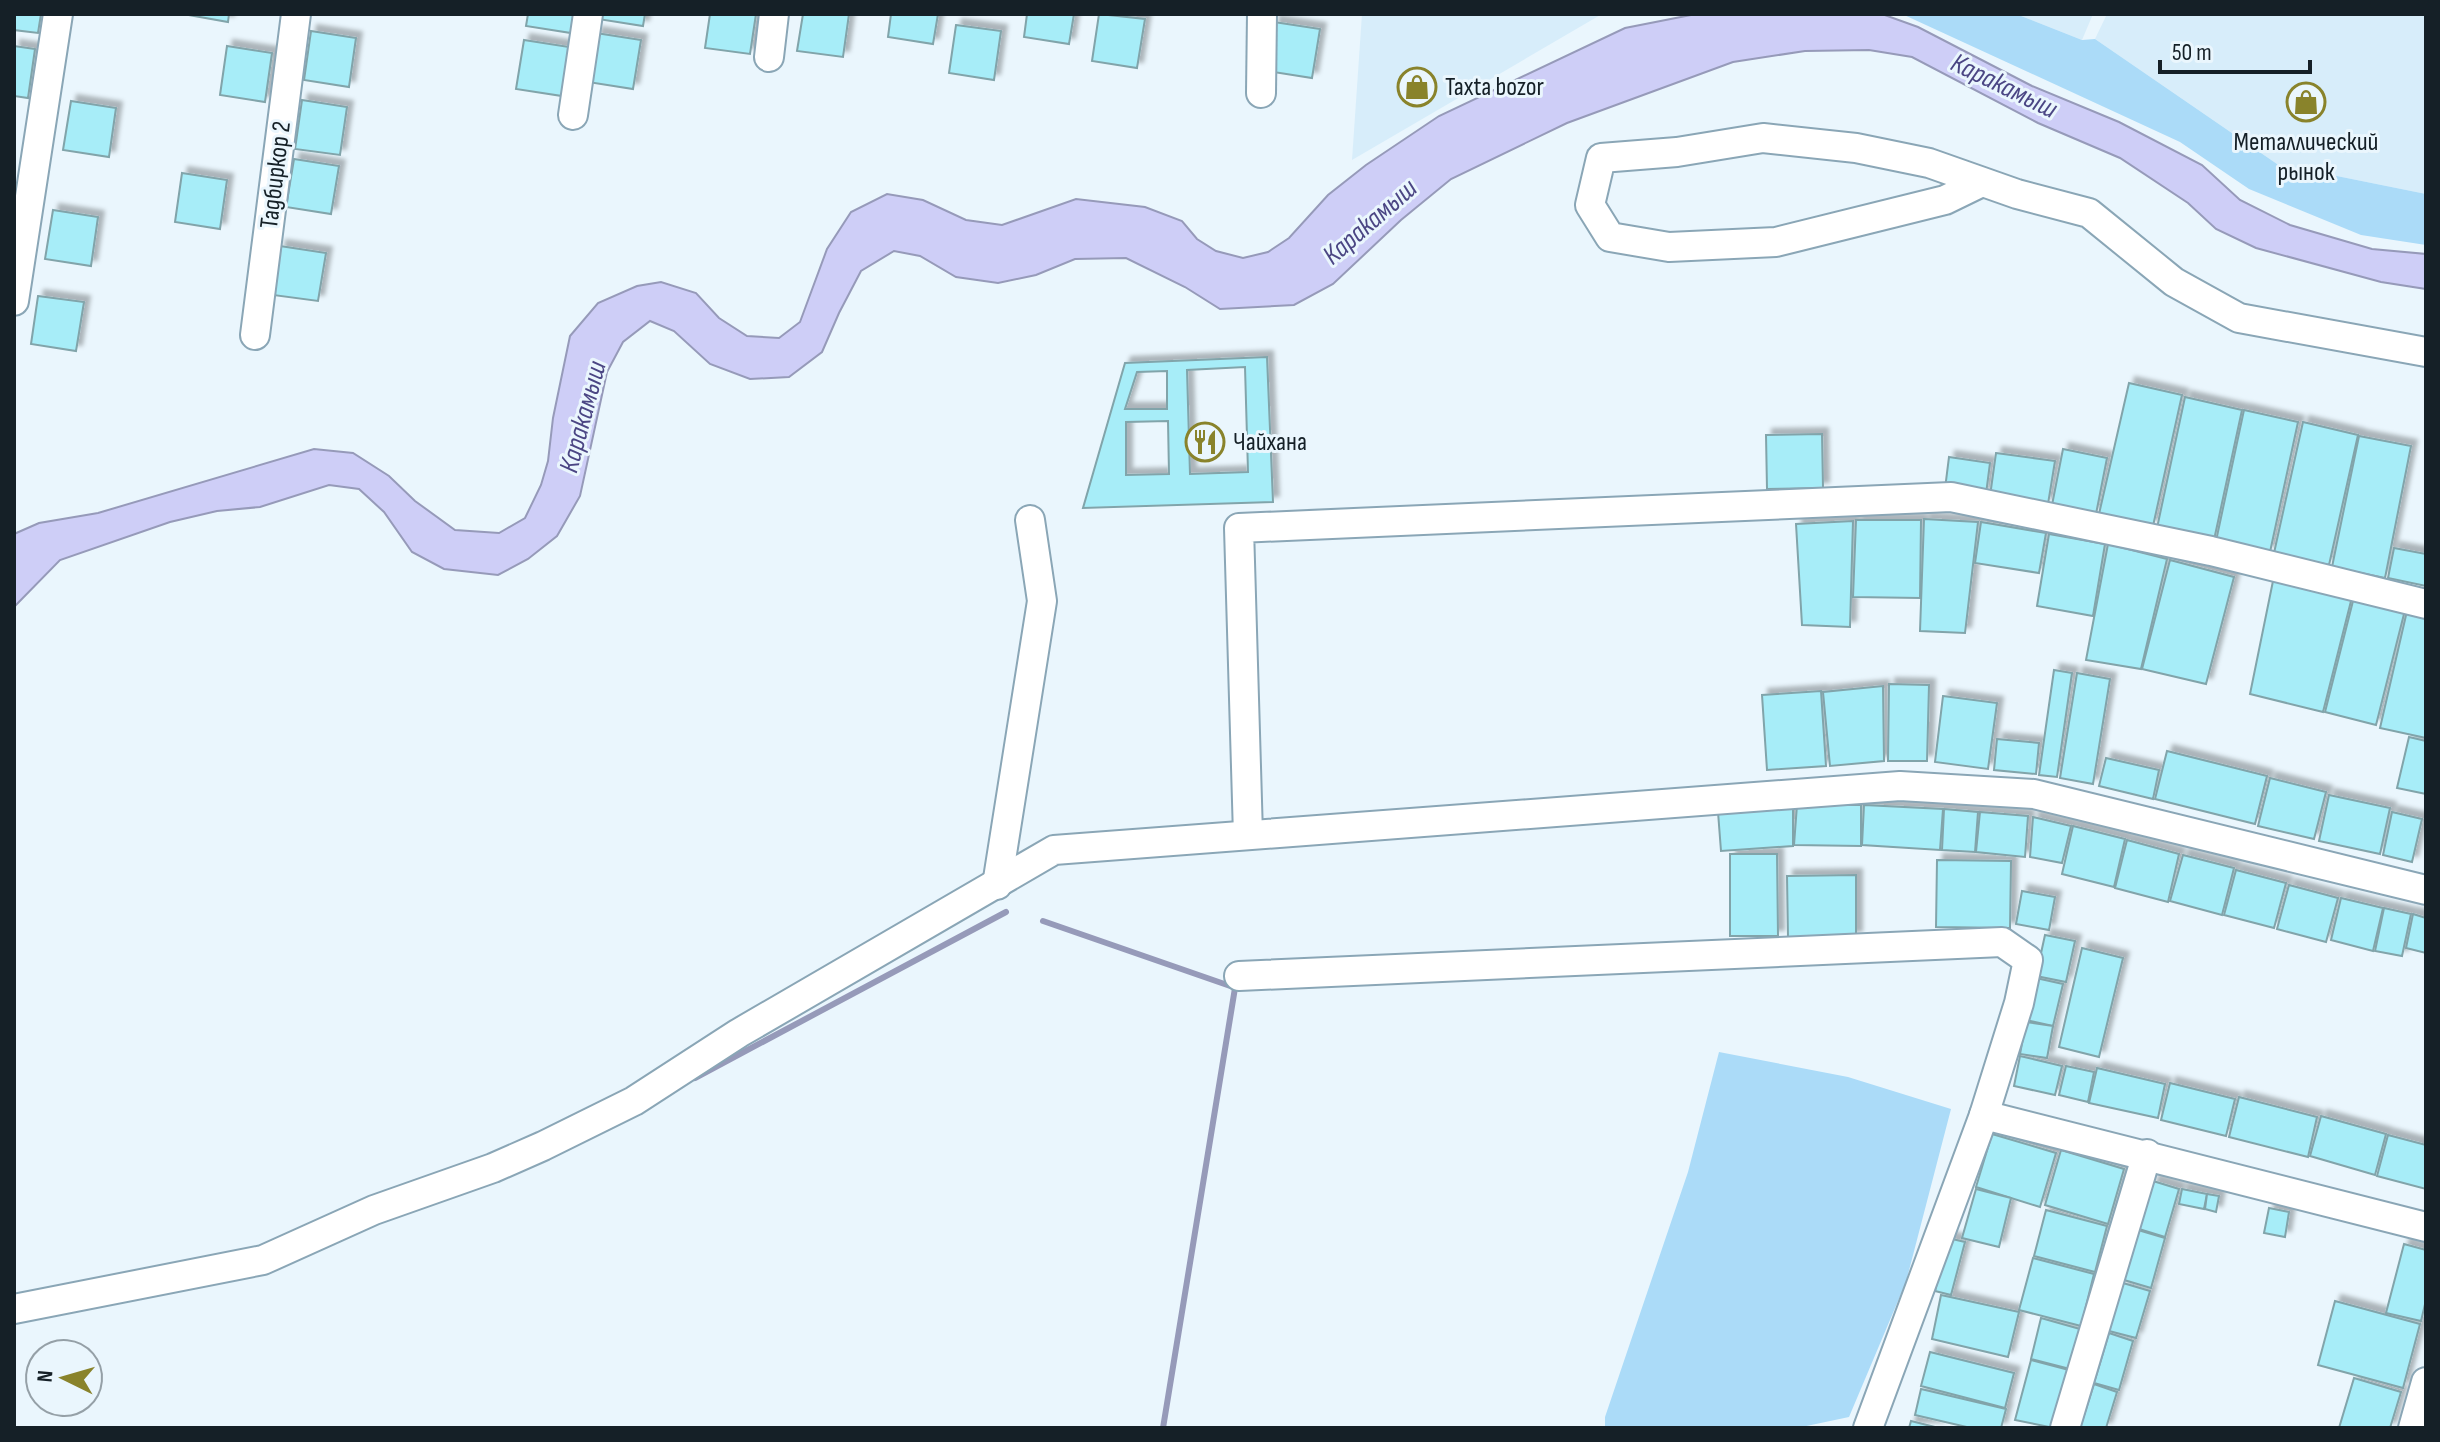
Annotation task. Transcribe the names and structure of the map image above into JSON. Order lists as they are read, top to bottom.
{
  "streets": {
    "street": ["Тадбиркор 2"]
  },
  "water": ["Каракамыш"],
  "places": {
    "shop": ["Taxta bozor", "Металлический рынок"],
    "restaurant": ["Чайхана"]
  },
  "scale_bar": "50 m",
  "north": "left"
}
